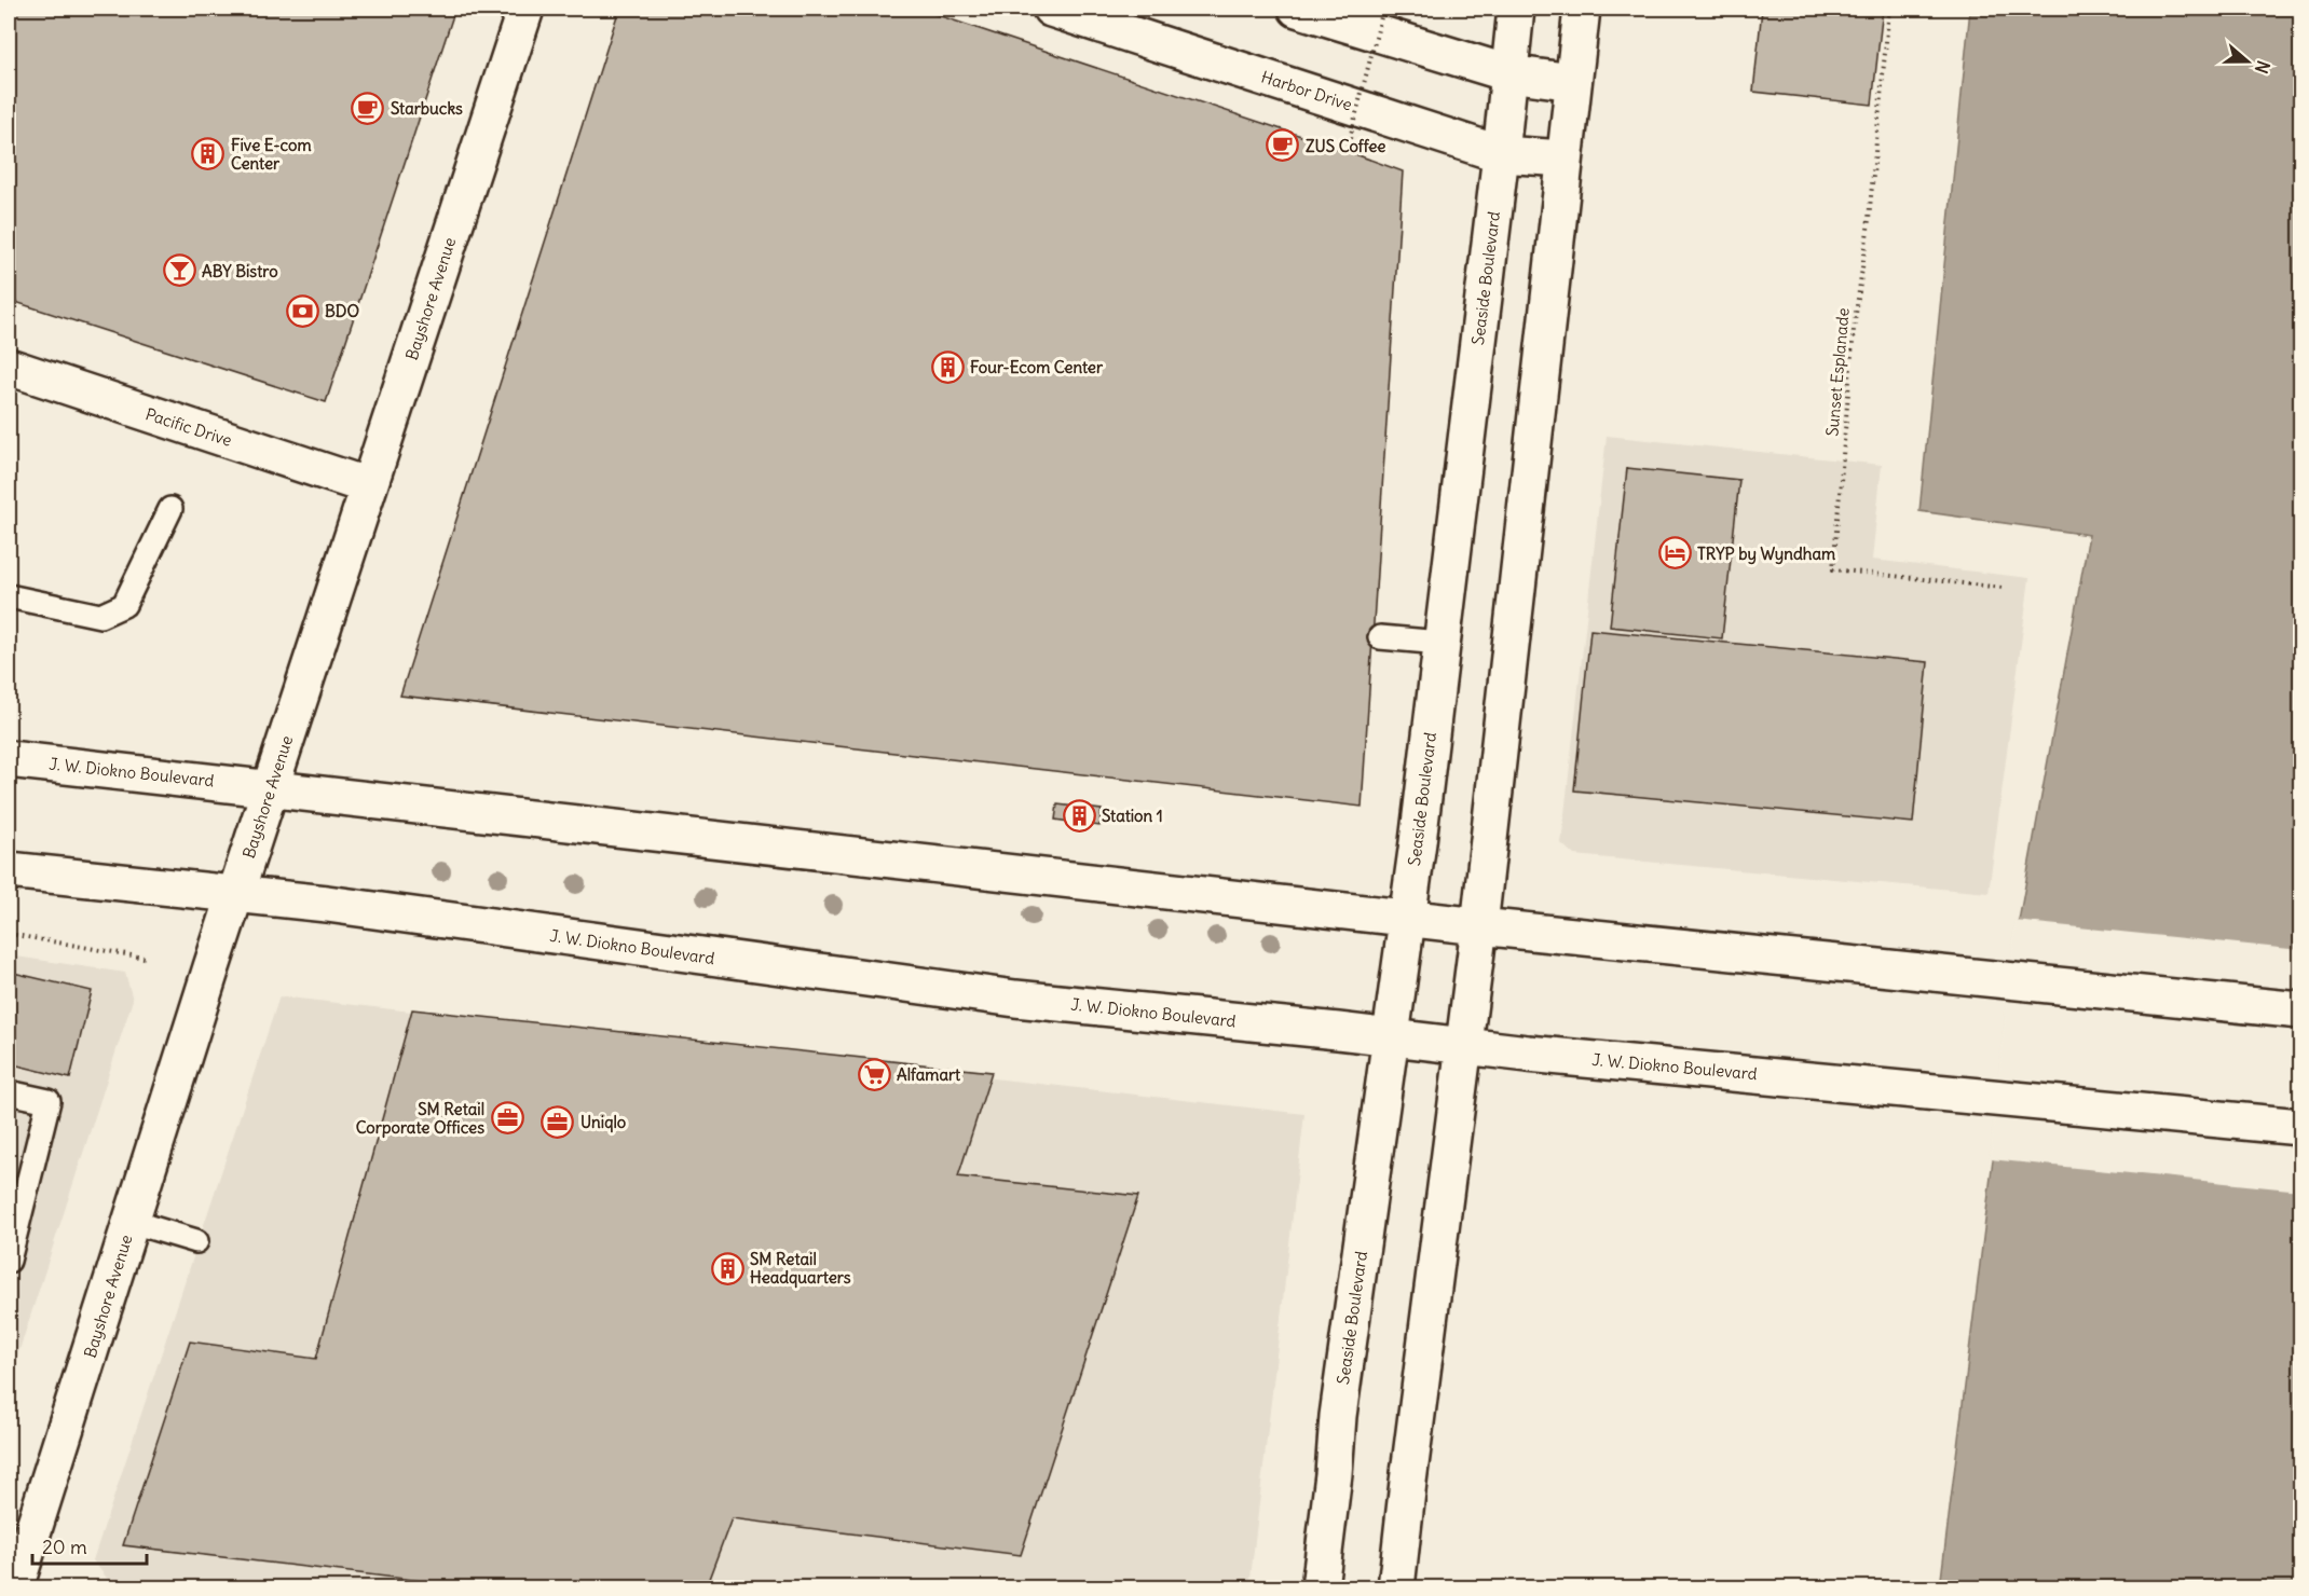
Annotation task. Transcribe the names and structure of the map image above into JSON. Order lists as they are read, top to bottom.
{
  "streets": {
    "street": [
      "Harbor Drive",
      "Seaside Boulevard",
      "Bayshore Avenue",
      "Pacific Drive",
      "J. W. Diokno Boulevard"
    ],
    "path": ["Sunset Esplanade"]
  },
  "crossings": [
    ["Harbor Drive", "Seaside Boulevard"],
    ["Seaside Boulevard", "J. W. Diokno Boulevard"],
    ["Bayshore Avenue", "Pacific Drive"],
    ["Bayshore Avenue", "J. W. Diokno Boulevard"]
  ],
  "places": {
    "cafe": ["Starbucks", "ZUS Coffee"],
    "building": [
      "Five E-com Center",
      "Four-Ecom Center",
      "Station 1",
      "SM Retail Headquarters"
    ],
    "bar": ["ABY Bistro"],
    "bank": ["BDO"],
    "hotel": ["TRYP by Wyndham"],
    "supermarket": ["Alfamart"],
    "office": ["SM Retail Corporate Offices", "Uniqlo"]
  },
  "scale_bar": "20 m",
  "north": "right"
}
